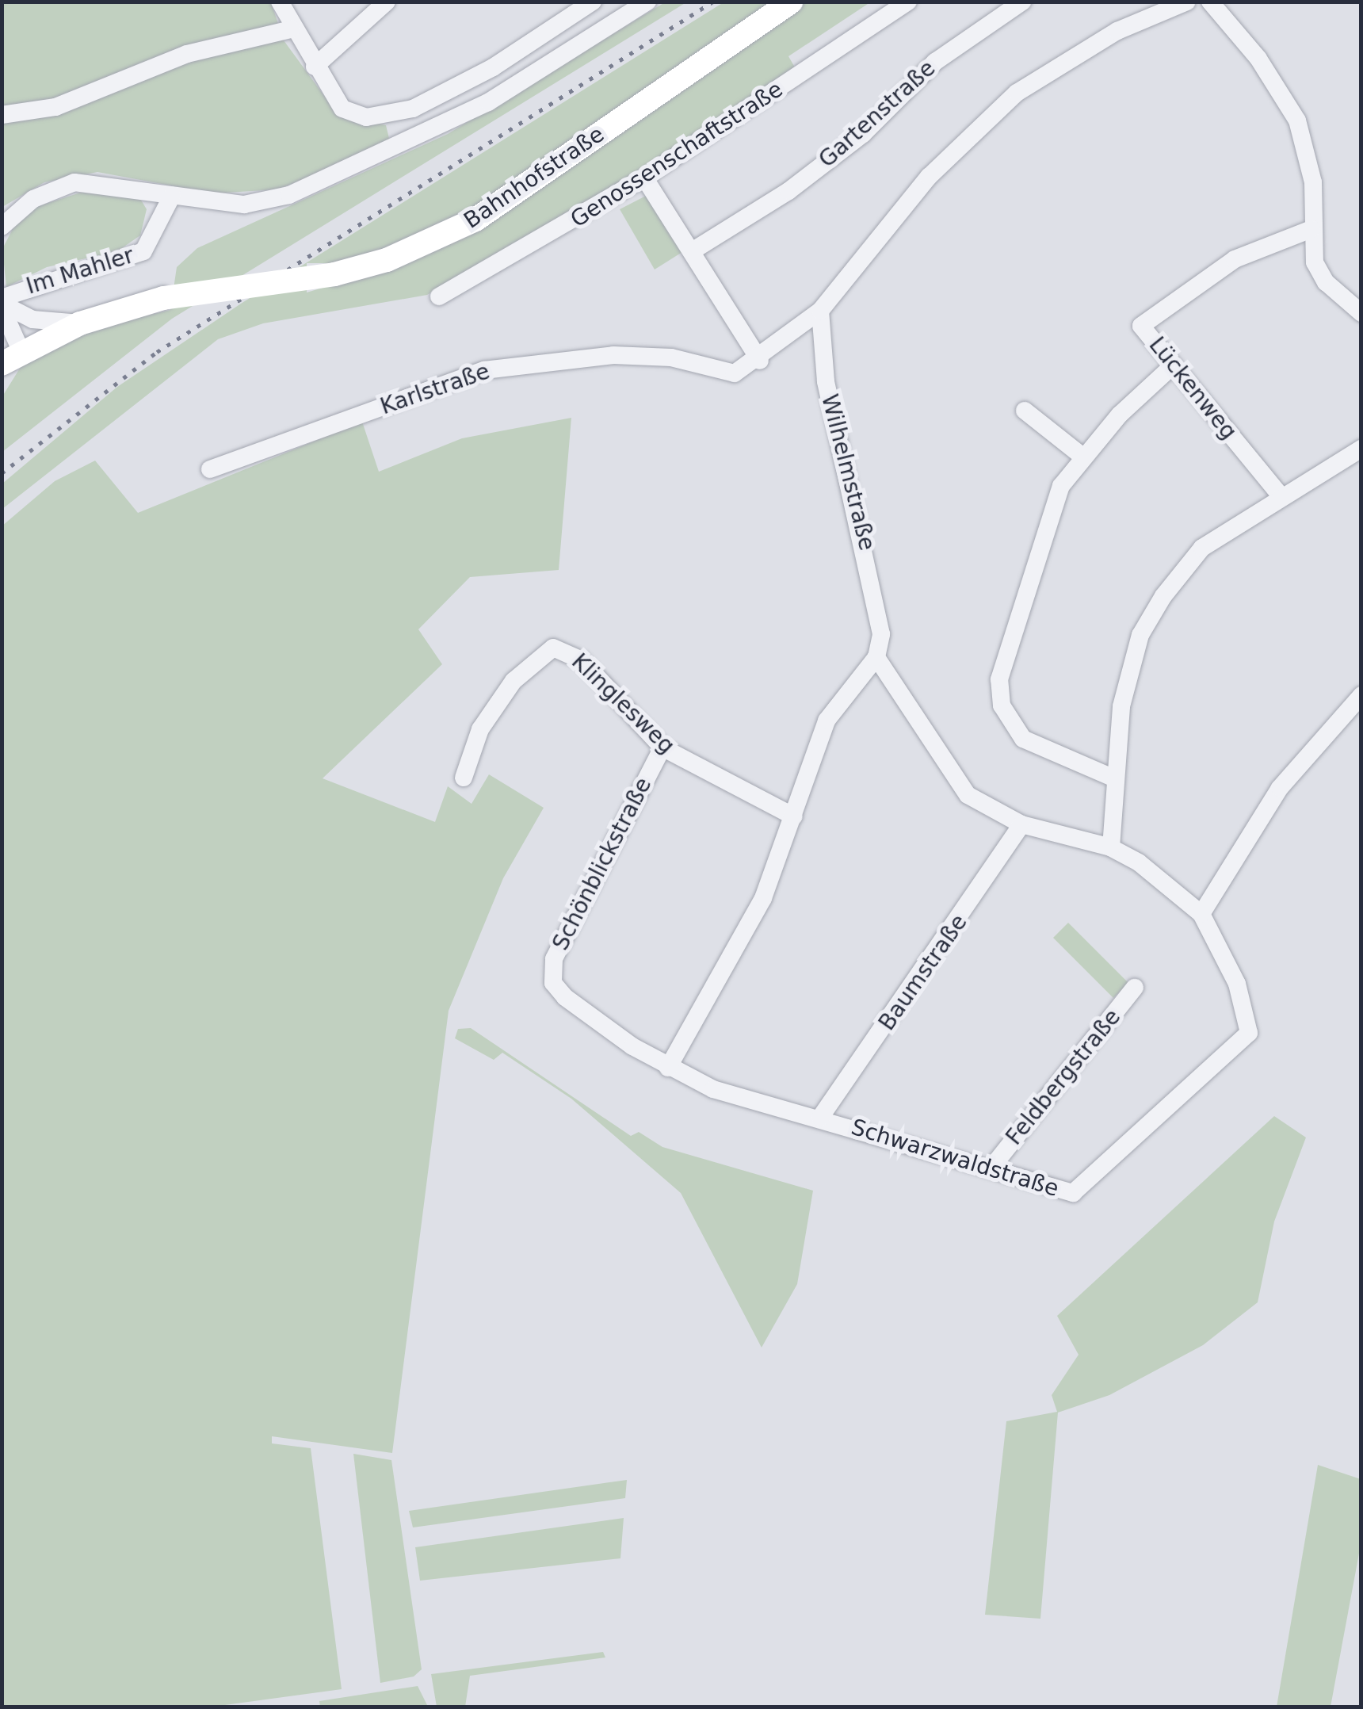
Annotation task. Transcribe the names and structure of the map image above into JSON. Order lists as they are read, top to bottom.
{
  "streets": {
    "main road": ["Bahnhofstraße"],
    "street": [
      "Gartenstraße",
      "Genossenschaftstraße",
      "Im Mahler",
      "Lückenweg",
      "Karlstraße",
      "Wilhelmstraße",
      "Klinglesweg",
      "Schönblickstraße",
      "Baumstraße",
      "Feldbergstraße",
      "Schwarzwaldstraße"
    ]
  },
  "crossings": [
    ["Karlstraße", "Wilhelmstraße"],
    ["Klinglesweg", "Schönblickstraße"],
    ["Schönblickstraße", "Schwarzwaldstraße"],
    ["Baumstraße", "Schwarzwaldstraße"],
    ["Feldbergstraße", "Schwarzwaldstraße"]
  ]
}
